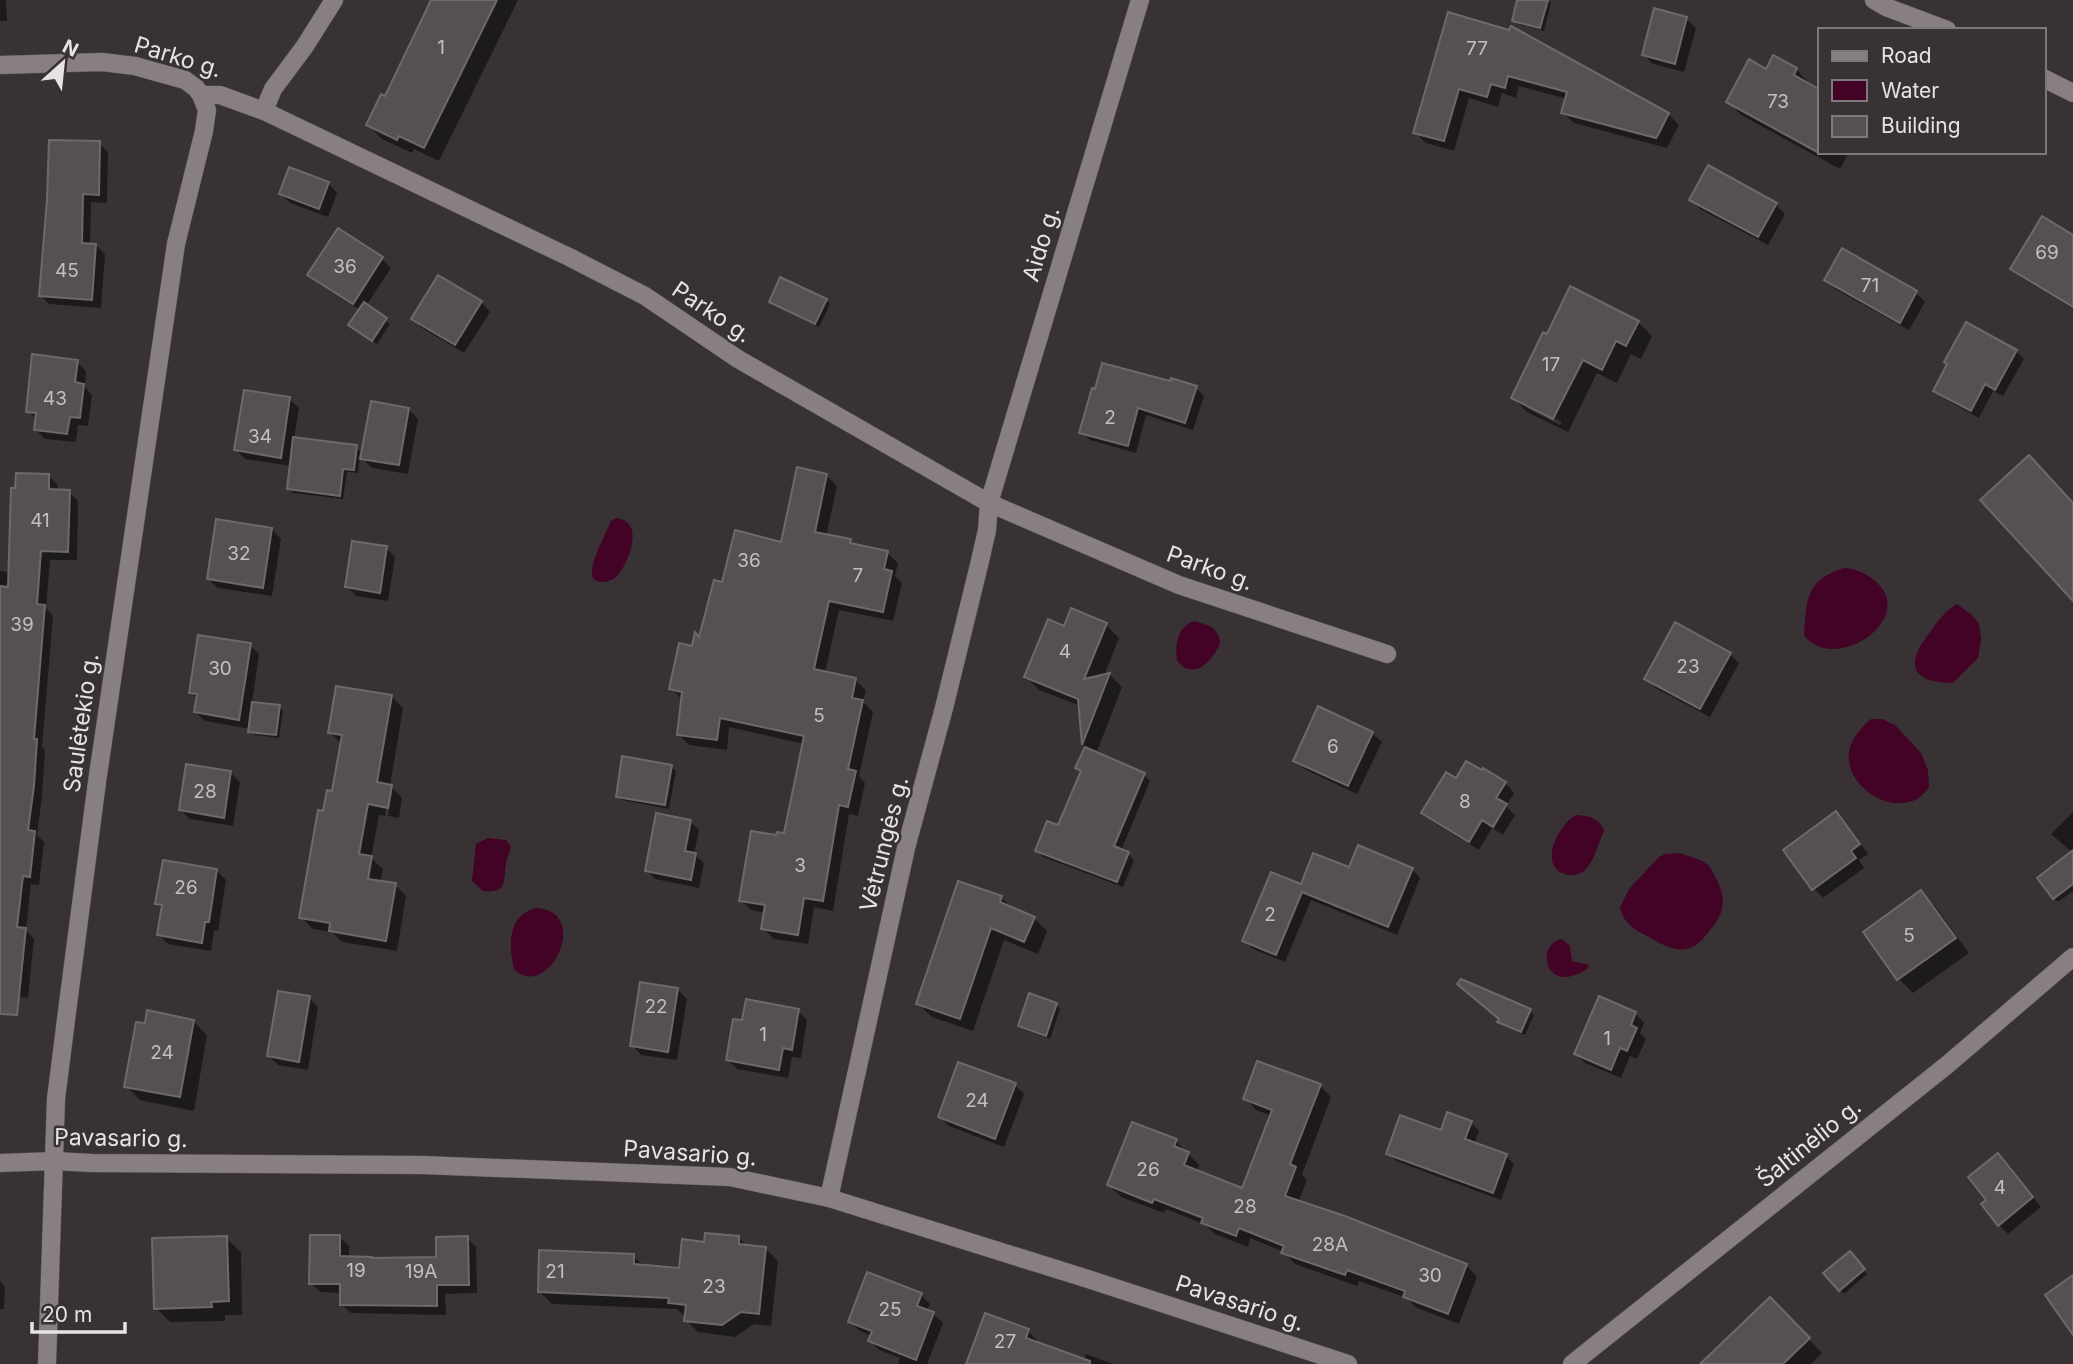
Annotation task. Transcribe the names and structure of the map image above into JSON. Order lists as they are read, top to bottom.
{
  "streets": {
    "street": [
      "Parko g.",
      "Aido g.",
      "Saulėtekio g.",
      "Vėtrungės g.",
      "Pavasario g.",
      "Šaltinėlio g."
    ]
  },
  "crossings": [
    ["Parko g.", "Aido g."],
    ["Parko g.", "Saulėtekio g."],
    ["Parko g.", "Vėtrungės g."],
    ["Aido g.", "Vėtrungės g."],
    ["Saulėtekio g.", "Pavasario g."],
    ["Vėtrungės g.", "Pavasario g."]
  ],
  "house_numbers": [
    "1",
    "77",
    "73",
    "69",
    "36",
    "45",
    "71",
    "17",
    "43",
    "2",
    "34",
    "41",
    "32",
    "36",
    "7",
    "39",
    "4",
    "23",
    "30",
    "5",
    "6",
    "28",
    "8",
    "3",
    "26",
    "2",
    "5",
    "22",
    "1",
    "1",
    "24",
    "24",
    "26",
    "4",
    "28",
    "28A",
    "19",
    "19A",
    "21",
    "30",
    "23",
    "25",
    "27"
  ],
  "legend": ["Road", "Water", "Building"],
  "scale_bar": "20 m",
  "north": "top right"
}
